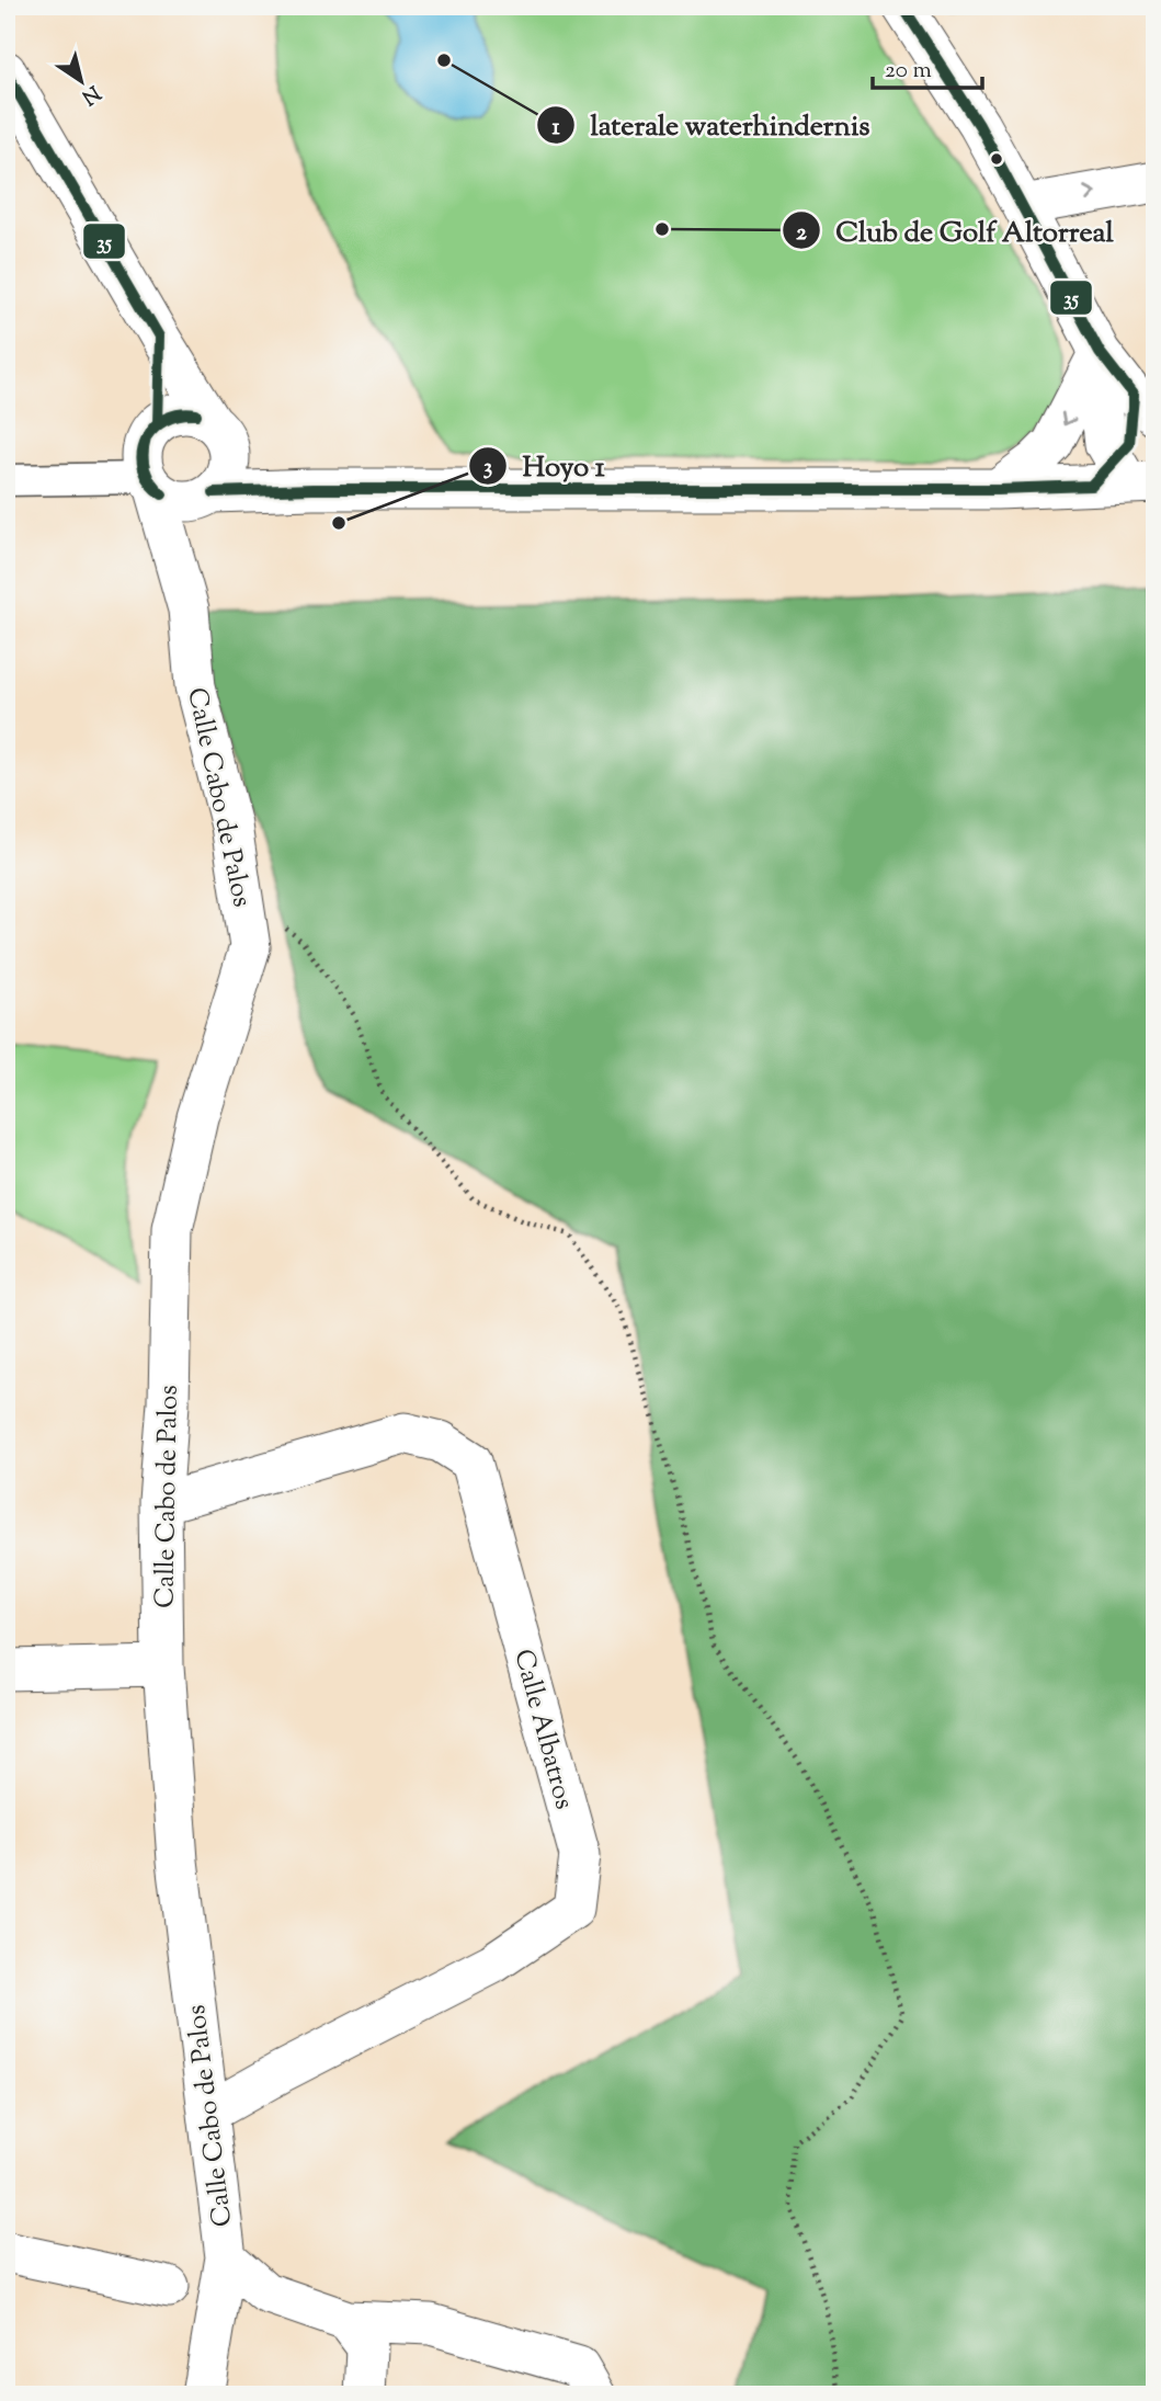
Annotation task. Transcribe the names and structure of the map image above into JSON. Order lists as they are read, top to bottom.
{
  "streets": {
    "street": ["Calle Cabo de Palos", "Calle Albatros"]
  },
  "crossings": [
    ["Calle Cabo de Palos", "Calle Albatros"]
  ],
  "places": ["laterale waterhindernis", "Club de Golf Altorreal", "Hoyo 1"],
  "lines": ["transit line 35"],
  "scale_bar": "20 m",
  "north": "bottom right"
}
